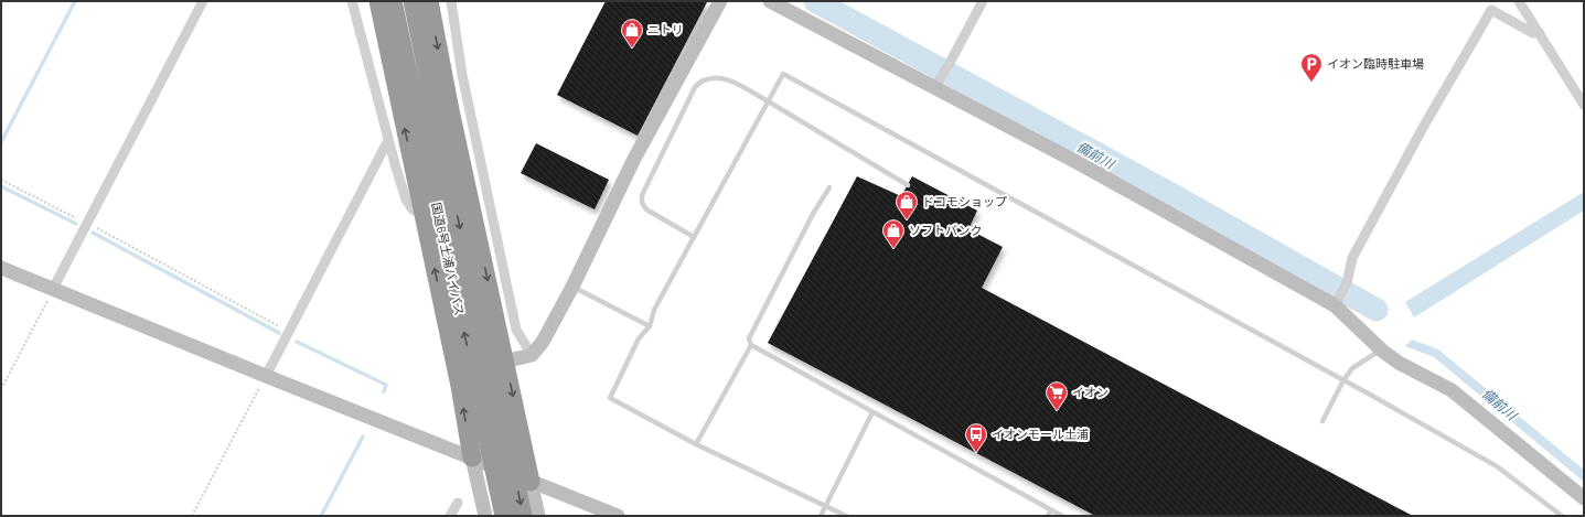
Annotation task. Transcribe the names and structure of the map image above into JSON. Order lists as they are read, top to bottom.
{
  "streets": {
    "highway": ["国道6号土浦バイパス"]
  },
  "water": ["備前川"],
  "places": {
    "shop": ["ニトリ", "ドコモショップ", "ソフトバンク"],
    "parking": ["イオン臨時駐車場"],
    "supermarket": ["イオン"],
    "bus stop": ["イオンモール土浦"]
  }
}
